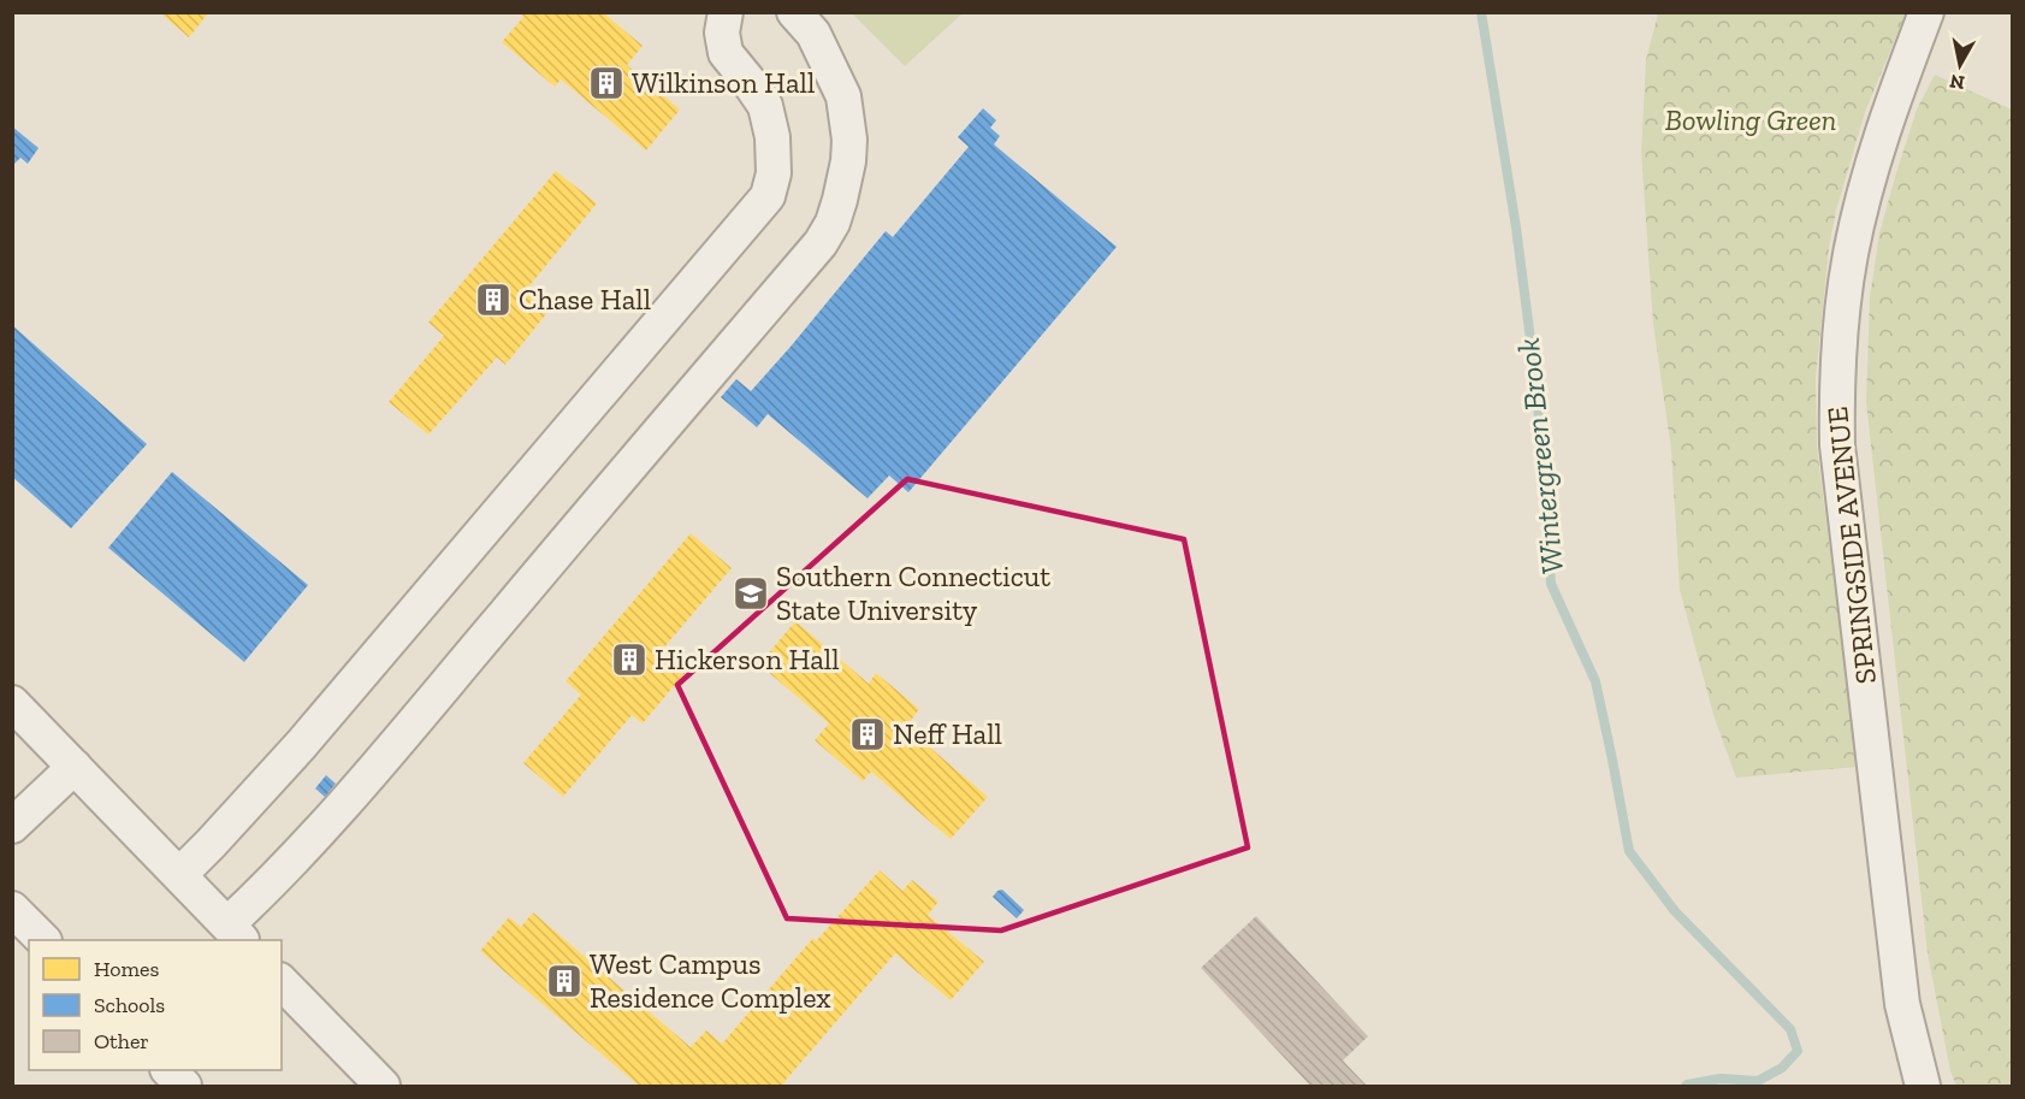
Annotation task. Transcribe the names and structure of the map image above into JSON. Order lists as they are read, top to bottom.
{
  "streets": {
    "street": ["SPRINGSIDE AVENUE"]
  },
  "water": ["Wintergreen Brook"],
  "parks": ["Bowling Green"],
  "places": {
    "building": [
      "Wilkinson Hall",
      "Chase Hall",
      "Hickerson Hall",
      "Neff Hall",
      "West Campus Residence Complex"
    ],
    "school or university": ["Southern Connecticut State University"]
  },
  "legend": ["Homes", "Schools", "Other"],
  "north": "bottom"
}
